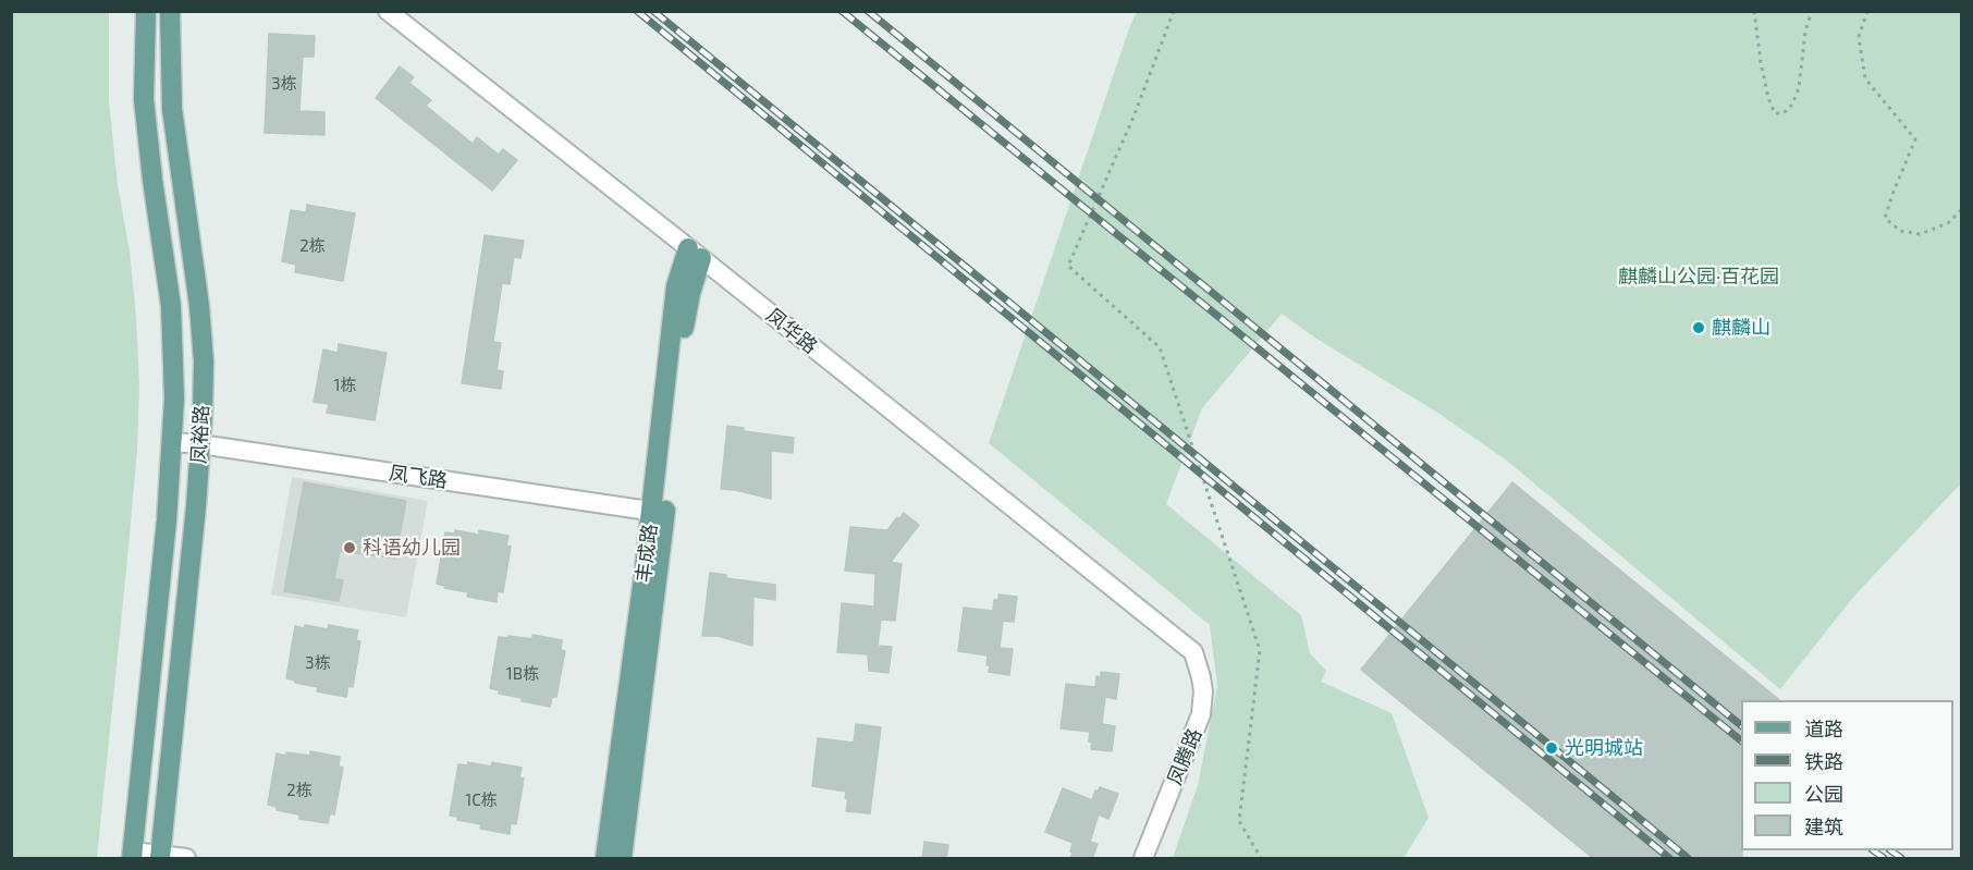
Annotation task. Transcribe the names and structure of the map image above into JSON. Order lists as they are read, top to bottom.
{
  "streets": {
    "main road": ["凤裕路", "丰成路"],
    "street": ["凤华路", "凤飞路", "凤腾路"]
  },
  "crossings": [
    ["凤华路", "丰成路"],
    ["凤华路", "凤腾路"],
    ["凤裕路", "凤飞路"],
    ["凤飞路", "丰成路"]
  ],
  "parks": ["麒麟山公园·百花园"],
  "places": ["麒麟山", "科语幼儿园", "光明城站"],
  "house_numbers": [
    "3栋",
    "2栋",
    "1栋",
    "3栋",
    "1B栋",
    "2栋",
    "1C栋"
  ],
  "legend": [
    "道路",
    "铁路",
    "公园",
    "建筑"
  ]
}
